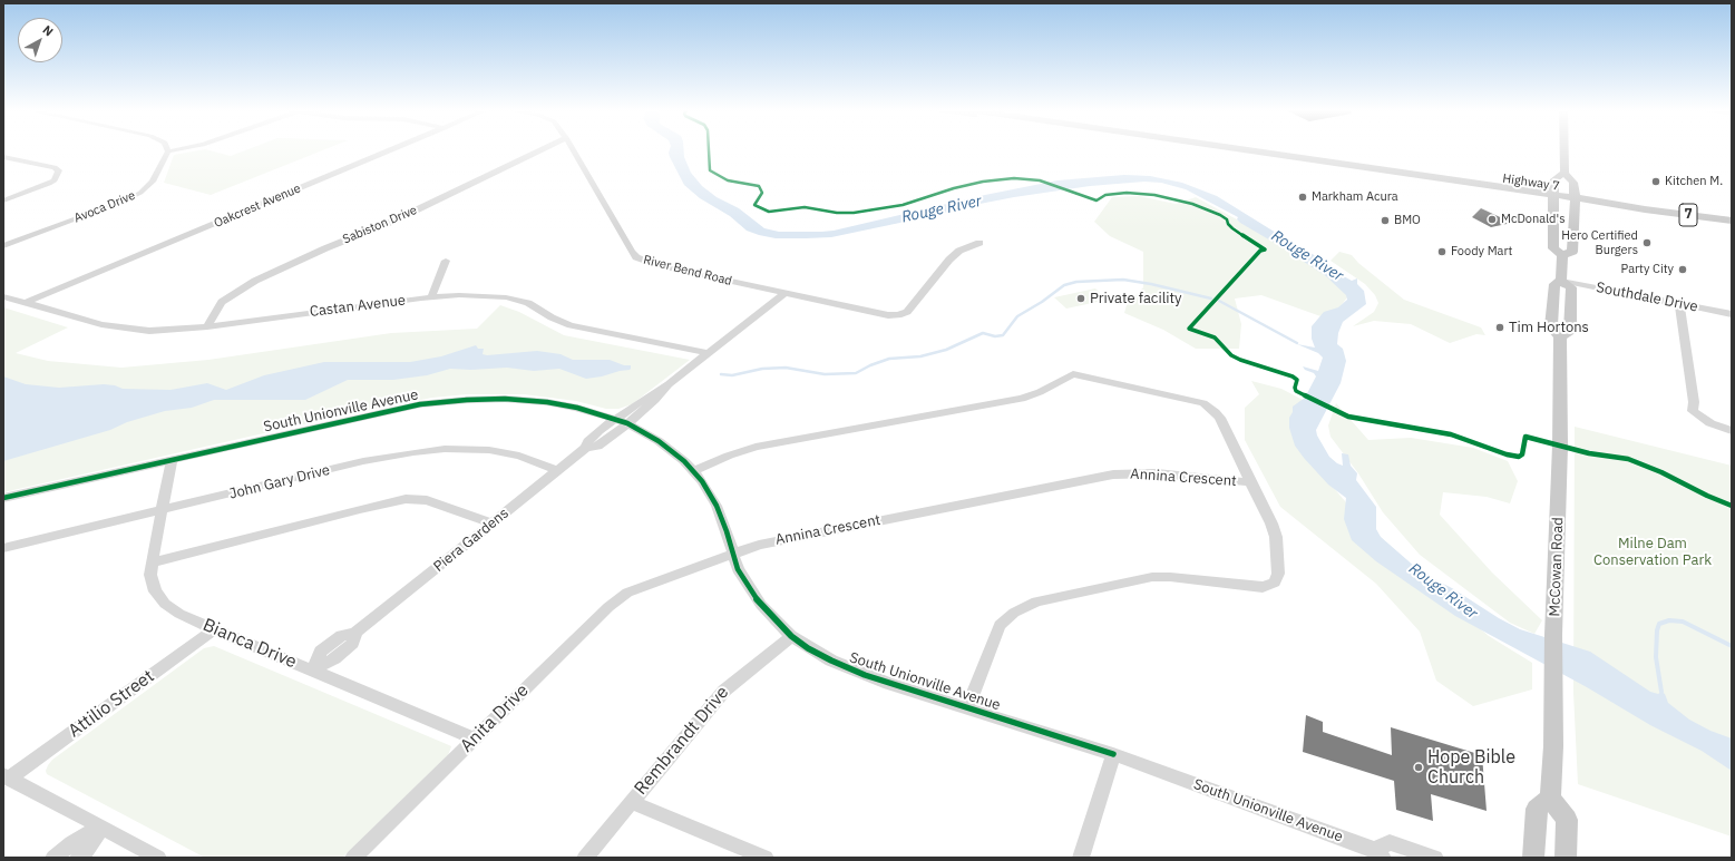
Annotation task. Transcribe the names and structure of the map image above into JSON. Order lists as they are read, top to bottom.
{
  "streets": {
    "main road": ["Highway 7", "7", "McCowan Road"],
    "street": [
      "Oakcrest Avenue",
      "Avoca Drive",
      "Sabiston Drive",
      "River Bend Road",
      "Southdale Drive",
      "Castan Avenue",
      "South Unionville Avenue",
      "Annina Crescent",
      "John Gary Drive",
      "Piera Gardens",
      "Bianca Drive",
      "Attilio Street",
      "Anita Drive",
      "Rembrandt Drive"
    ]
  },
  "crossings": [
    ["Highway 7", "McCowan Road"],
    ["Oakcrest Avenue", "Castan Avenue"],
    ["Sabiston Drive", "Castan Avenue"],
    ["River Bend Road", "Piera Gardens"],
    ["Southdale Drive", "McCowan Road"],
    ["Castan Avenue", "Piera Gardens"],
    ["South Unionville Avenue", "Annina Crescent"],
    ["South Unionville Avenue", "Piera Gardens"],
    ["South Unionville Avenue", "Bianca Drive"],
    ["South Unionville Avenue", "Rembrandt Drive"],
    ["Annina Crescent", "Anita Drive"],
    ["John Gary Drive", "Piera Gardens"],
    ["John Gary Drive", "Bianca Drive"],
    ["Piera Gardens", "Bianca Drive"],
    ["Bianca Drive", "Attilio Street"],
    ["Bianca Drive", "Anita Drive"]
  ],
  "water": ["Rouge River"],
  "parks": ["Milne Dam Conservation Park"],
  "places": [
    "Kitchen M.",
    "Markham Acura",
    "McDonald's",
    "BMO",
    "Hero Certified Burgers",
    "Foody Mart",
    "Party City",
    "Private facility",
    "Tim Hortons",
    "Hope Bible Church"
  ],
  "north": "top right"
}
